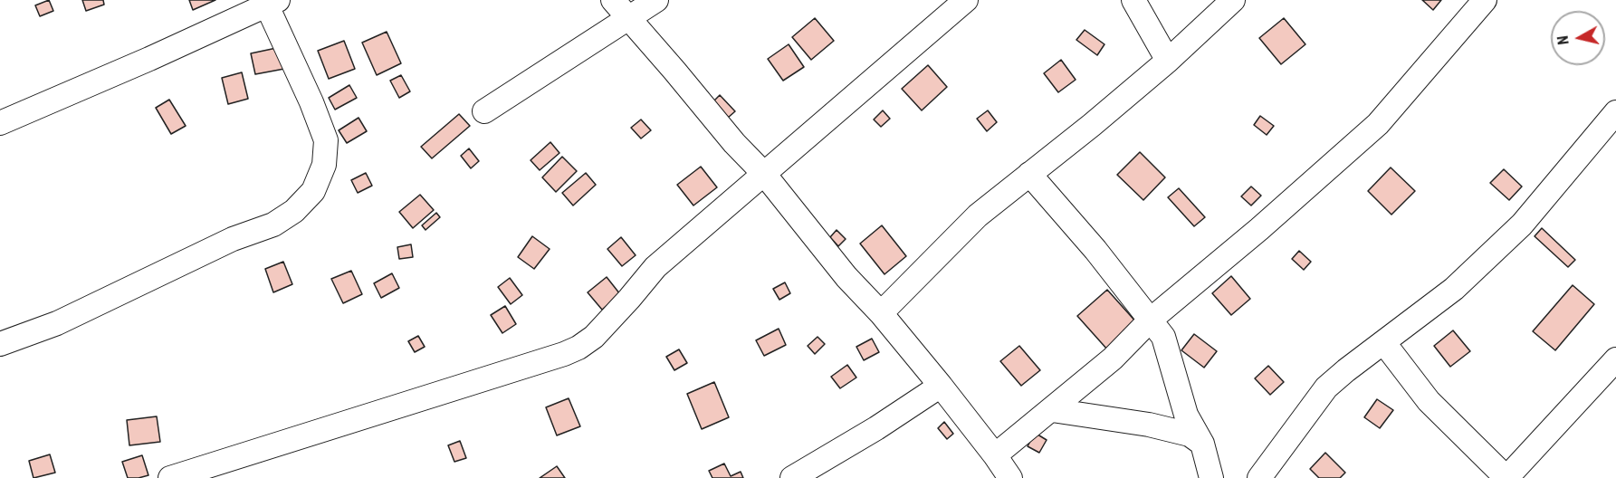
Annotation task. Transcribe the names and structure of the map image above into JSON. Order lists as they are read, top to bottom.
{
  "north": "left"
}
